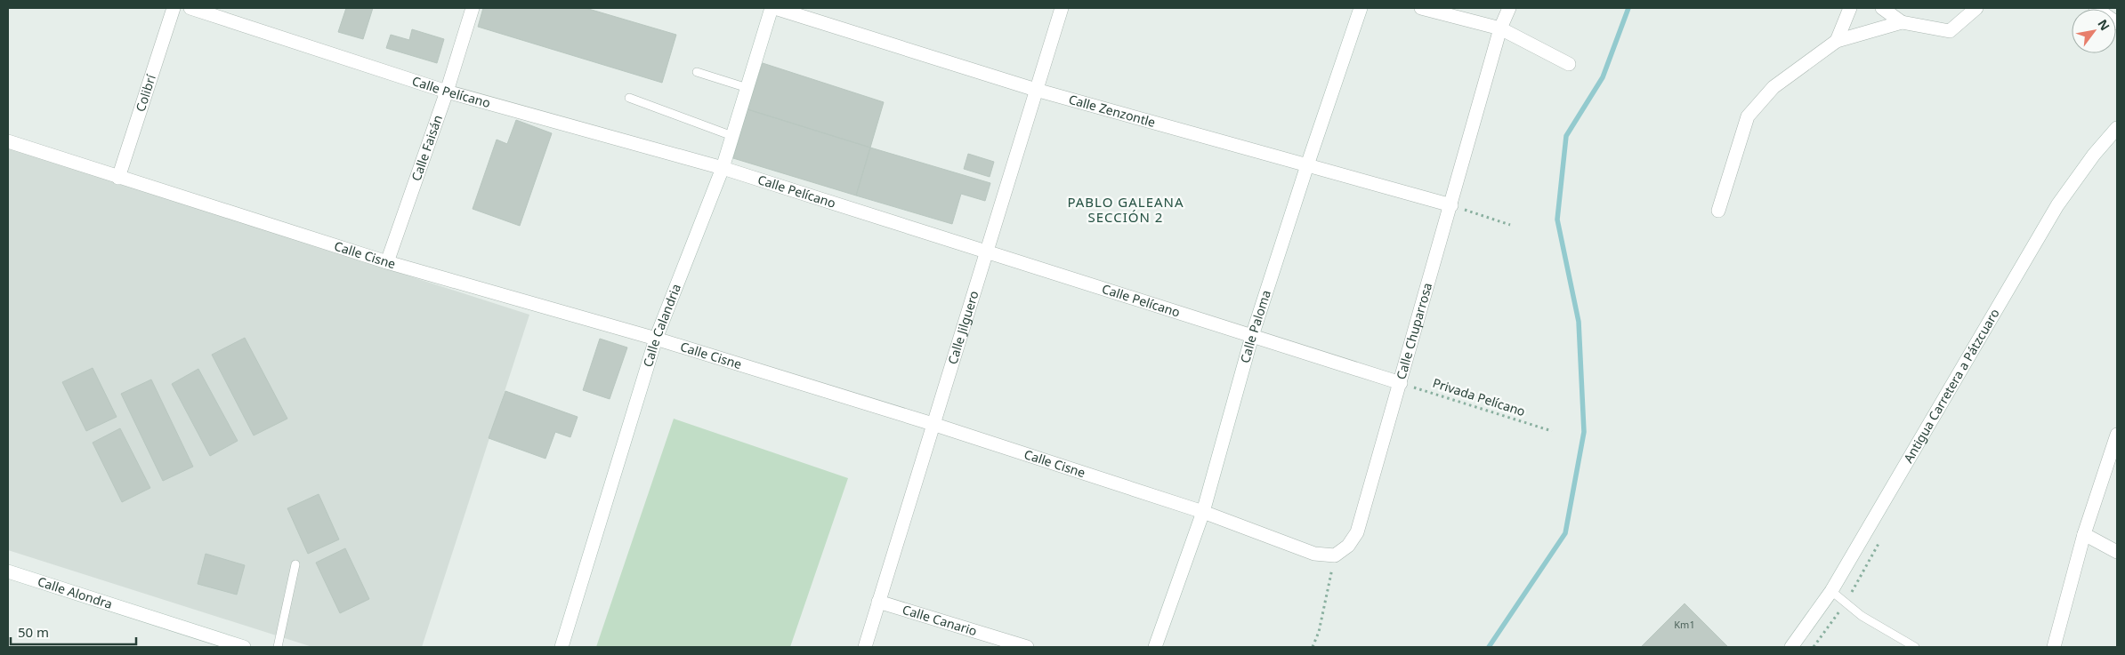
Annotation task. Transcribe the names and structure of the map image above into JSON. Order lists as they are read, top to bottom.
{
  "streets": {
    "street": [
      "Calle Pelícano",
      "Colibrí",
      "Calle Zenzontle",
      "Calle Faisán",
      "Calle Cisne",
      "Calle Calandria",
      "Calle Jilguero",
      "Calle Paloma",
      "Calle Chuparrosa",
      "Antigua Carretera a Pátzcuaro",
      "Calle Alondra",
      "Calle Canario"
    ],
    "path": ["Privada Pelícano"]
  },
  "crossings": [
    ["Calle Pelícano", "Calle Faisán"],
    ["Calle Pelícano", "Calle Calandria"],
    ["Calle Pelícano", "Calle Jilguero"],
    ["Calle Pelícano", "Calle Paloma"],
    ["Calle Pelícano", "Calle Chuparrosa"],
    ["Calle Pelícano", "Privada Pelícano"],
    ["Colibrí", "Calle Cisne"],
    ["Calle Zenzontle", "Calle Calandria"],
    ["Calle Zenzontle", "Calle Jilguero"],
    ["Calle Zenzontle", "Calle Paloma"],
    ["Calle Zenzontle", "Calle Chuparrosa"],
    ["Calle Faisán", "Calle Cisne"],
    ["Calle Cisne", "Calle Calandria"],
    ["Calle Cisne", "Calle Jilguero"],
    ["Calle Cisne", "Calle Paloma"],
    ["Calle Cisne", "Calle Chuparrosa"],
    ["Calle Jilguero", "Calle Canario"],
    ["Calle Chuparrosa", "Privada Pelícano"]
  ],
  "districts": ["PABLO GALEANA SECCIÓN 2"],
  "house_numbers": ["Km1"],
  "scale_bar": "50 m",
  "north": "top right"
}
